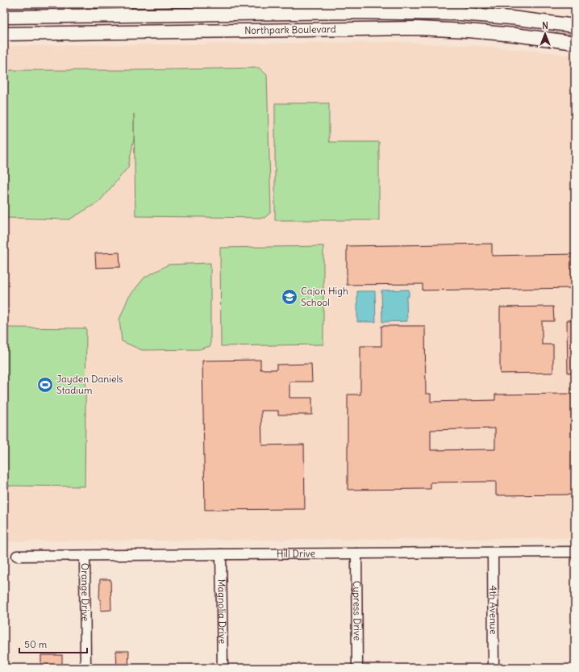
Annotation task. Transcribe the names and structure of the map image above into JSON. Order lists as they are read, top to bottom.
{
  "streets": {
    "main road": ["Northpark Boulevard"],
    "street": [
      "Hill Drive",
      "Orange Drive",
      "4th Avenue",
      "Cypress Drive",
      "Magnolia Drive"
    ]
  },
  "crossings": [
    ["Hill Drive", "Orange Drive"],
    ["Hill Drive", "4th Avenue"],
    ["Hill Drive", "Cypress Drive"],
    ["Hill Drive", "Magnolia Drive"]
  ],
  "places": {
    "school or university": ["Cajon High School"],
    "sports": ["Jayden Daniels Stadium"]
  },
  "scale_bar": "50 m",
  "north": "top"
}
